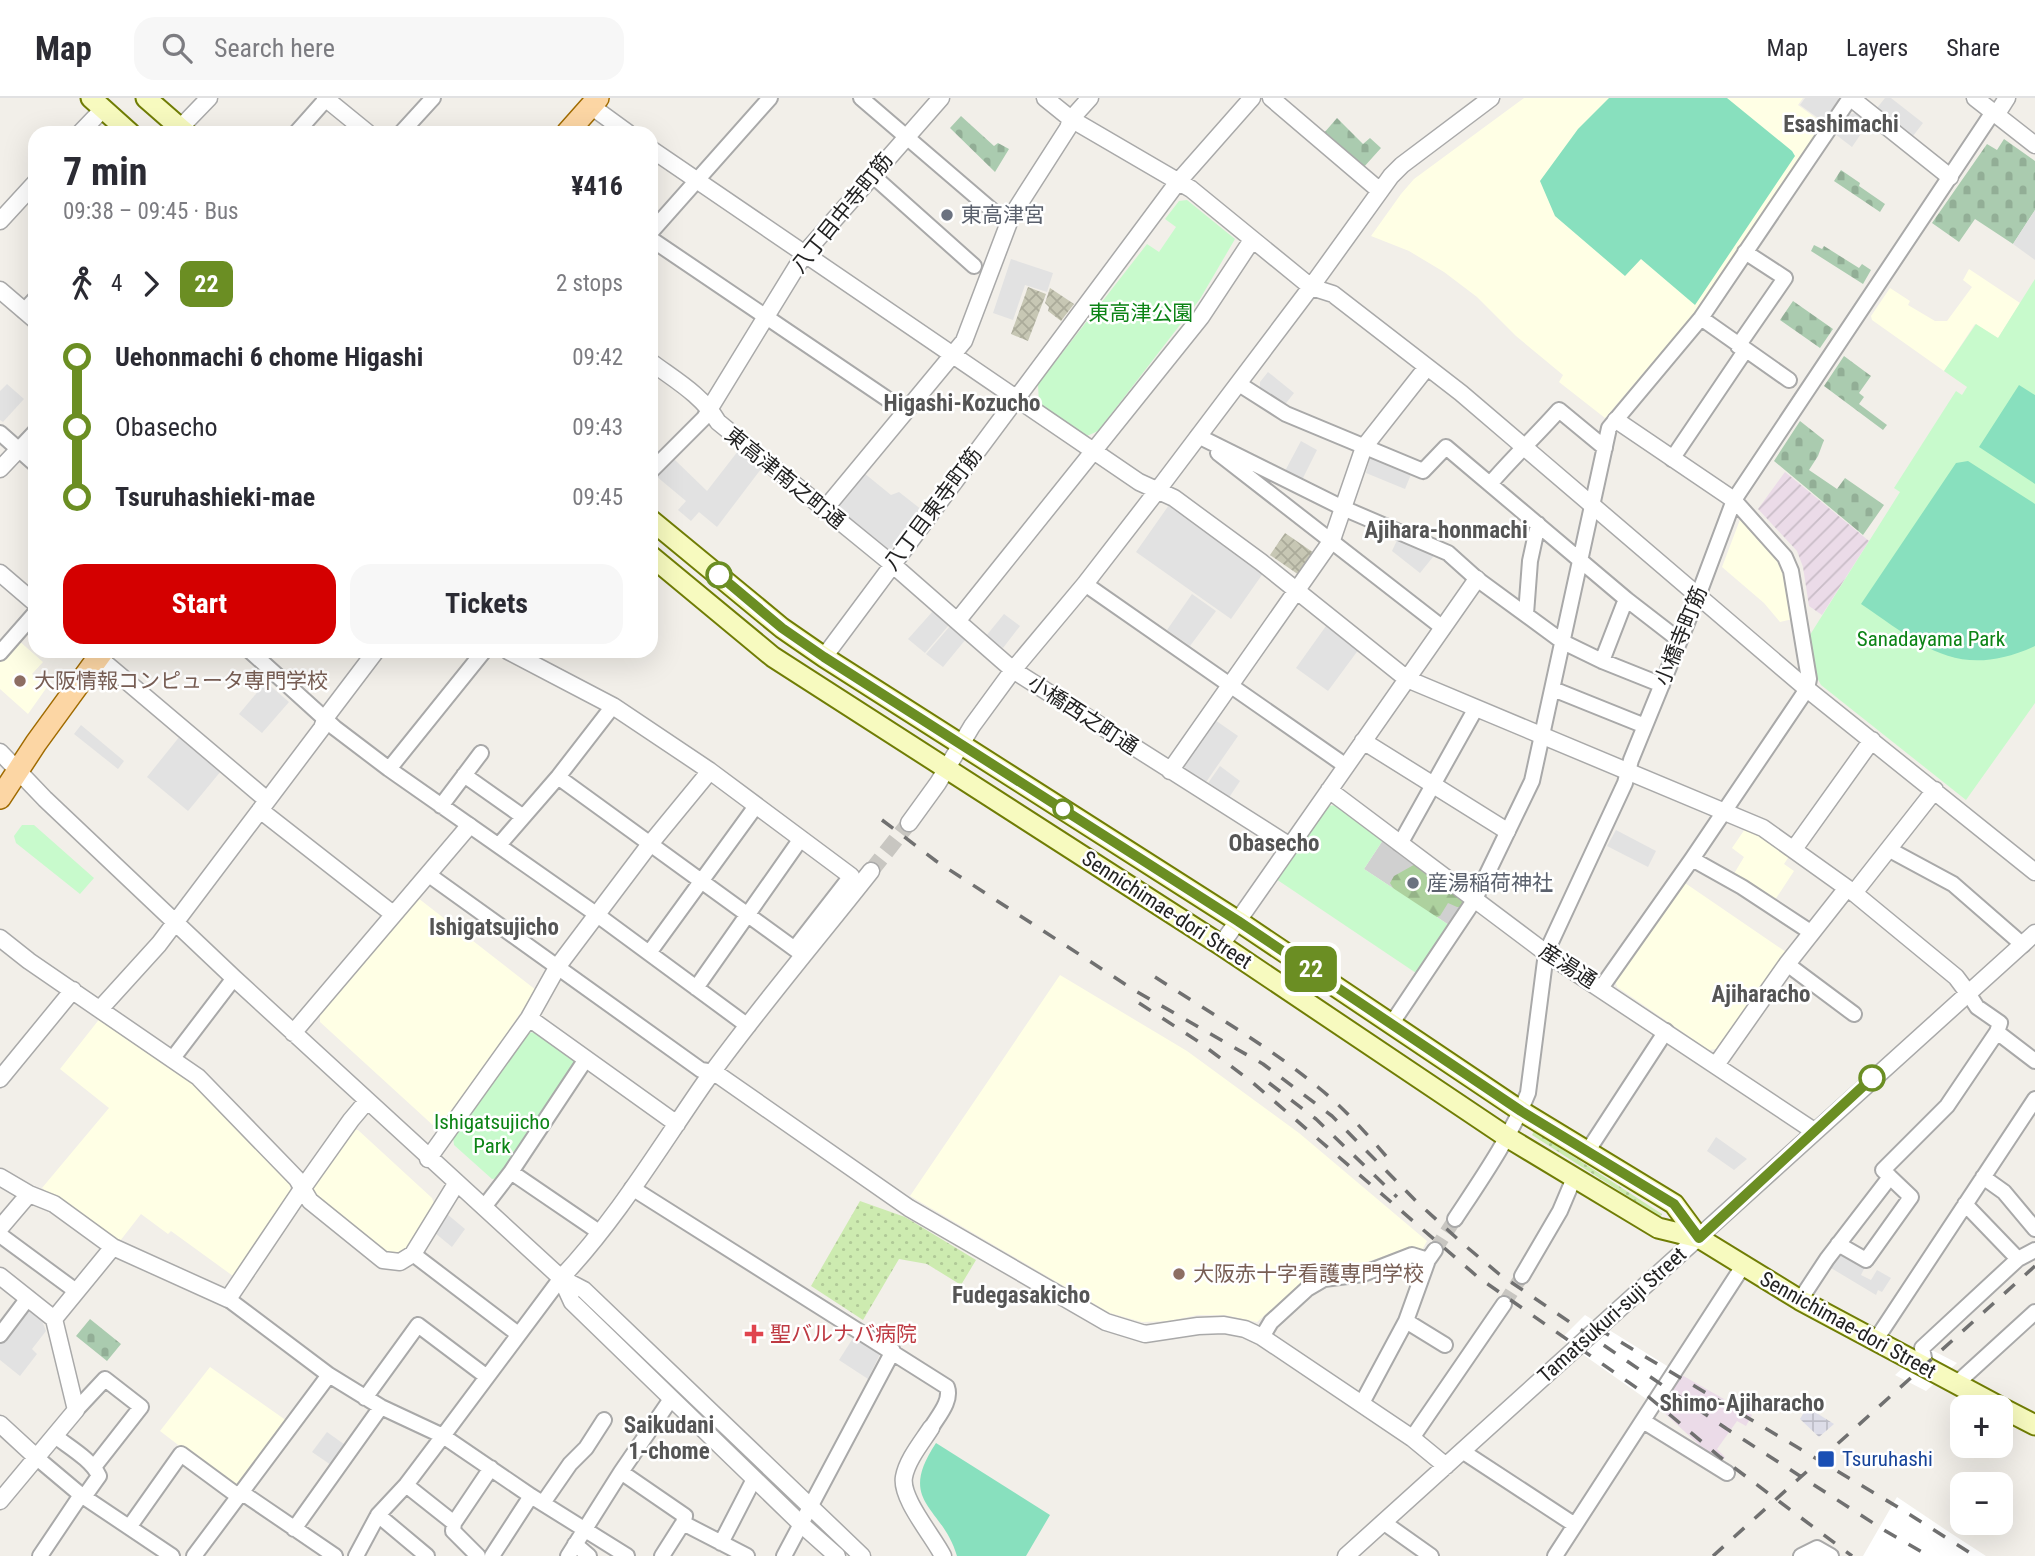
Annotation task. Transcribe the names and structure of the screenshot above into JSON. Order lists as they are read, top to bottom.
{
  "streets": {
    "main road": ["Sennichimae-dori Street"],
    "street": [
      "八丁目中寺町筋",
      "東高津南之町通",
      "八丁目東寺町筋",
      "小橋寺町筋",
      "小橋西之町通",
      "産湯通",
      "Tamatsukuri-suji Street"
    ]
  },
  "crossings": [
    ["八丁目中寺町筋", "東高津南之町通"],
    ["東高津南之町通", "八丁目東寺町筋"],
    ["東高津南之町通", "小橋西之町通"],
    ["八丁目東寺町筋", "小橋西之町通"],
    ["八丁目東寺町筋", "Sennichimae-dori Street"],
    ["小橋寺町筋", "Sennichimae-dori Street"],
    ["小橋寺町筋", "産湯通"],
    ["Sennichimae-dori Street", "Tamatsukuri-suji Street"],
    ["産湯通", "Tamatsukuri-suji Street"]
  ],
  "districts": [
    "Esashimachi",
    "Higashi-Kozucho",
    "Ajihara-honmachi",
    "Obasecho",
    "Ishigatsujicho",
    "Ajiharacho",
    "Fudegasakicho",
    "Shimo-Ajiharacho",
    "Saikudani 1-chome"
  ],
  "parks": ["東高津公園", "Sanadayama Park", "Ishigatsujicho Park"],
  "places": {
    "other": [
      "東高津宮",
      "大阪情報コンピュータ専門学校",
      "産湯稲荷神社",
      "大阪赤十字看護専門学校"
    ],
    "health": ["聖バルナバ病院"],
    "transit": ["Tsuruhashi"]
  },
  "lines": ["bus line 22"],
  "page": {
    "header": "Map",
    "search": "Search here",
    "nav": ["Map", "Layers", "Share"],
    "on_map": "22",
    "heading": ["7 min", "09:38 – 09:45 · Bus", "¥416"],
    "legs": ["4", "22", "2 stops"],
    "list": [
      {
        "name": "Uehonmachi 6 chome Higashi",
        "value": "09:42"
      },
      {
        "name": "Obasecho",
        "value": "09:43"
      },
      {
        "name": "Tsuruhashieki-mae",
        "value": "09:45"
      }
    ],
    "buttons": ["Start", "Tickets"],
    "map_buttons": ["+", "−"]
  }
}
